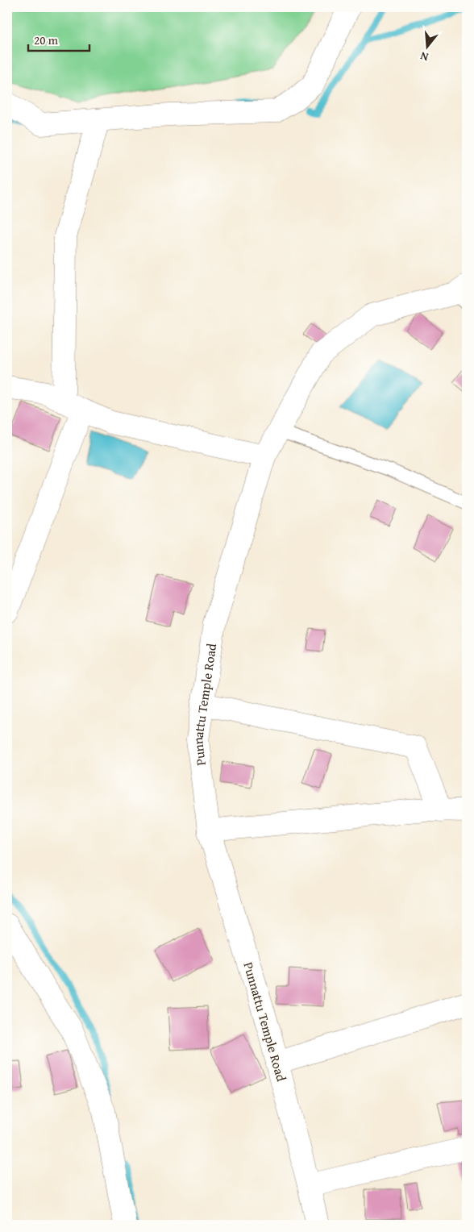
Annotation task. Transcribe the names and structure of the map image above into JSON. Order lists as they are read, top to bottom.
{
  "streets": {
    "street": ["Punnattu Temple Road"]
  },
  "scale_bar": "20 m",
  "north": "bottom"
}
